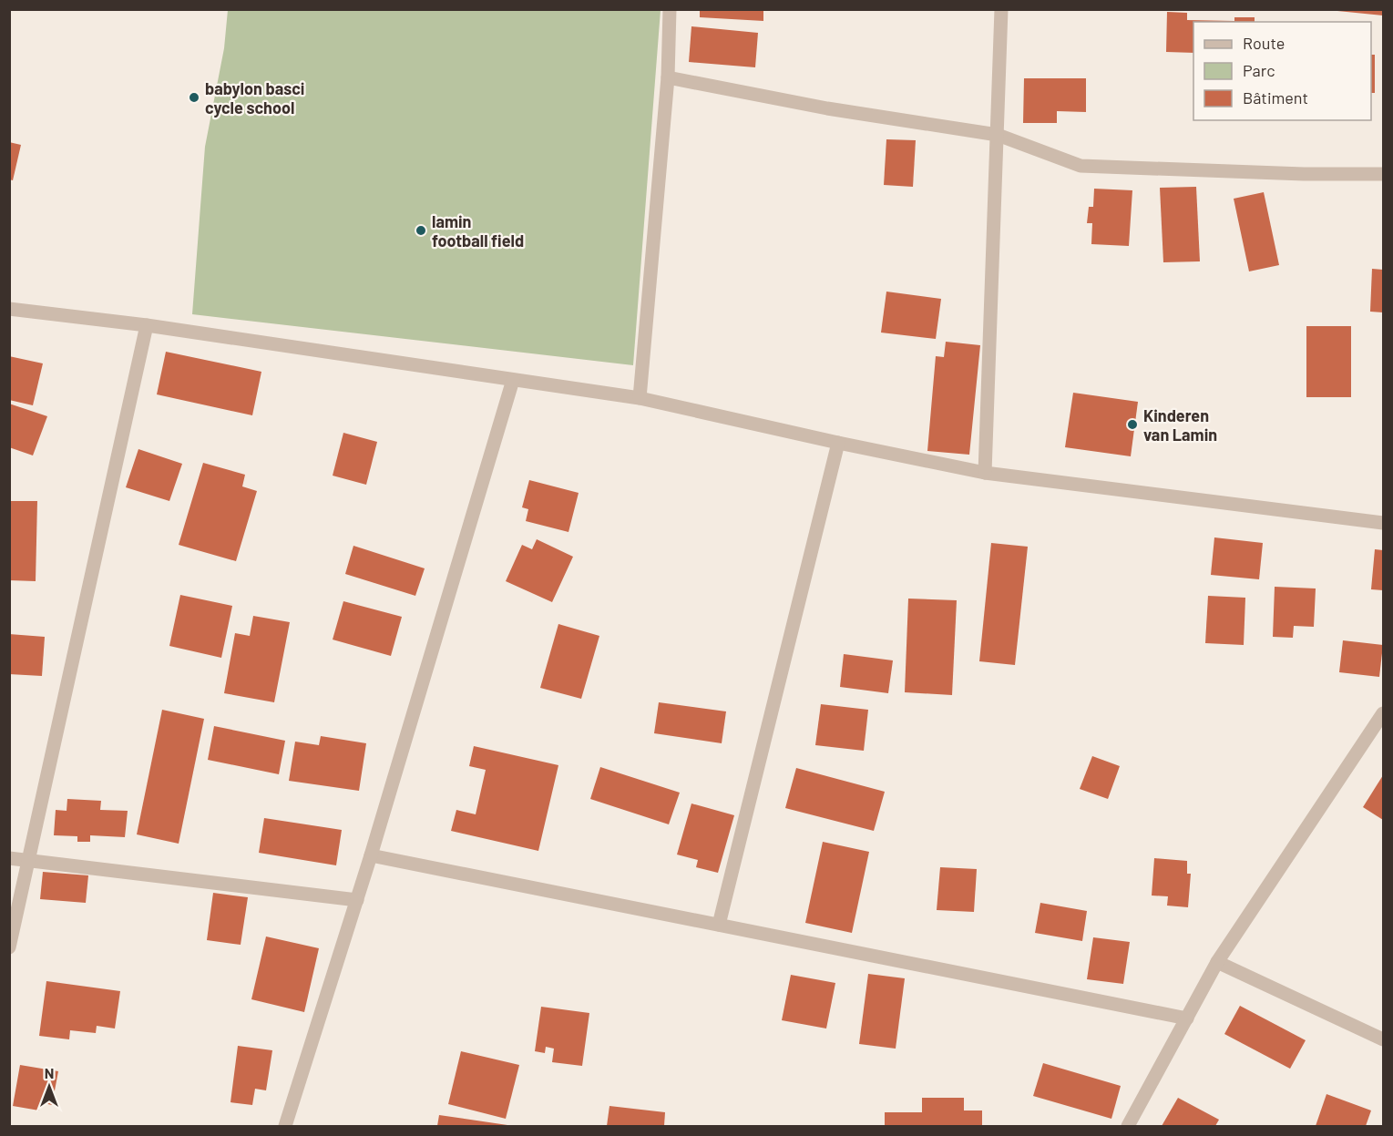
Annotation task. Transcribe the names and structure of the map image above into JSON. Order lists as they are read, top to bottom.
{
  "places": ["babylon basci cycle school", "lamin football field", "Kinderen van Lamin"],
  "legend": ["Route", "Parc", "Bâtiment"],
  "north": "top"
}
